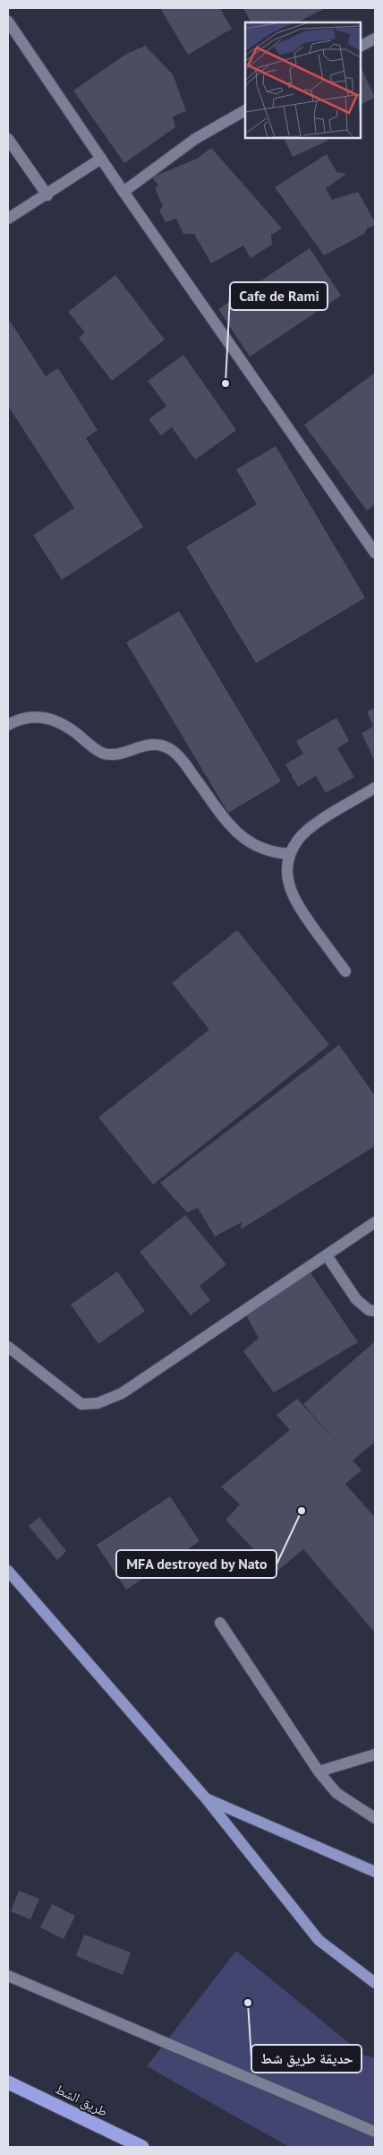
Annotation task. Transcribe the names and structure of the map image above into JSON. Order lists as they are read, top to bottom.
{
  "streets": {
    "highway": ["طريق الشط"]
  },
  "places": ["Cafe de Rami", "MFA destroyed by Nato", "حديقة طريق شط"]
}
